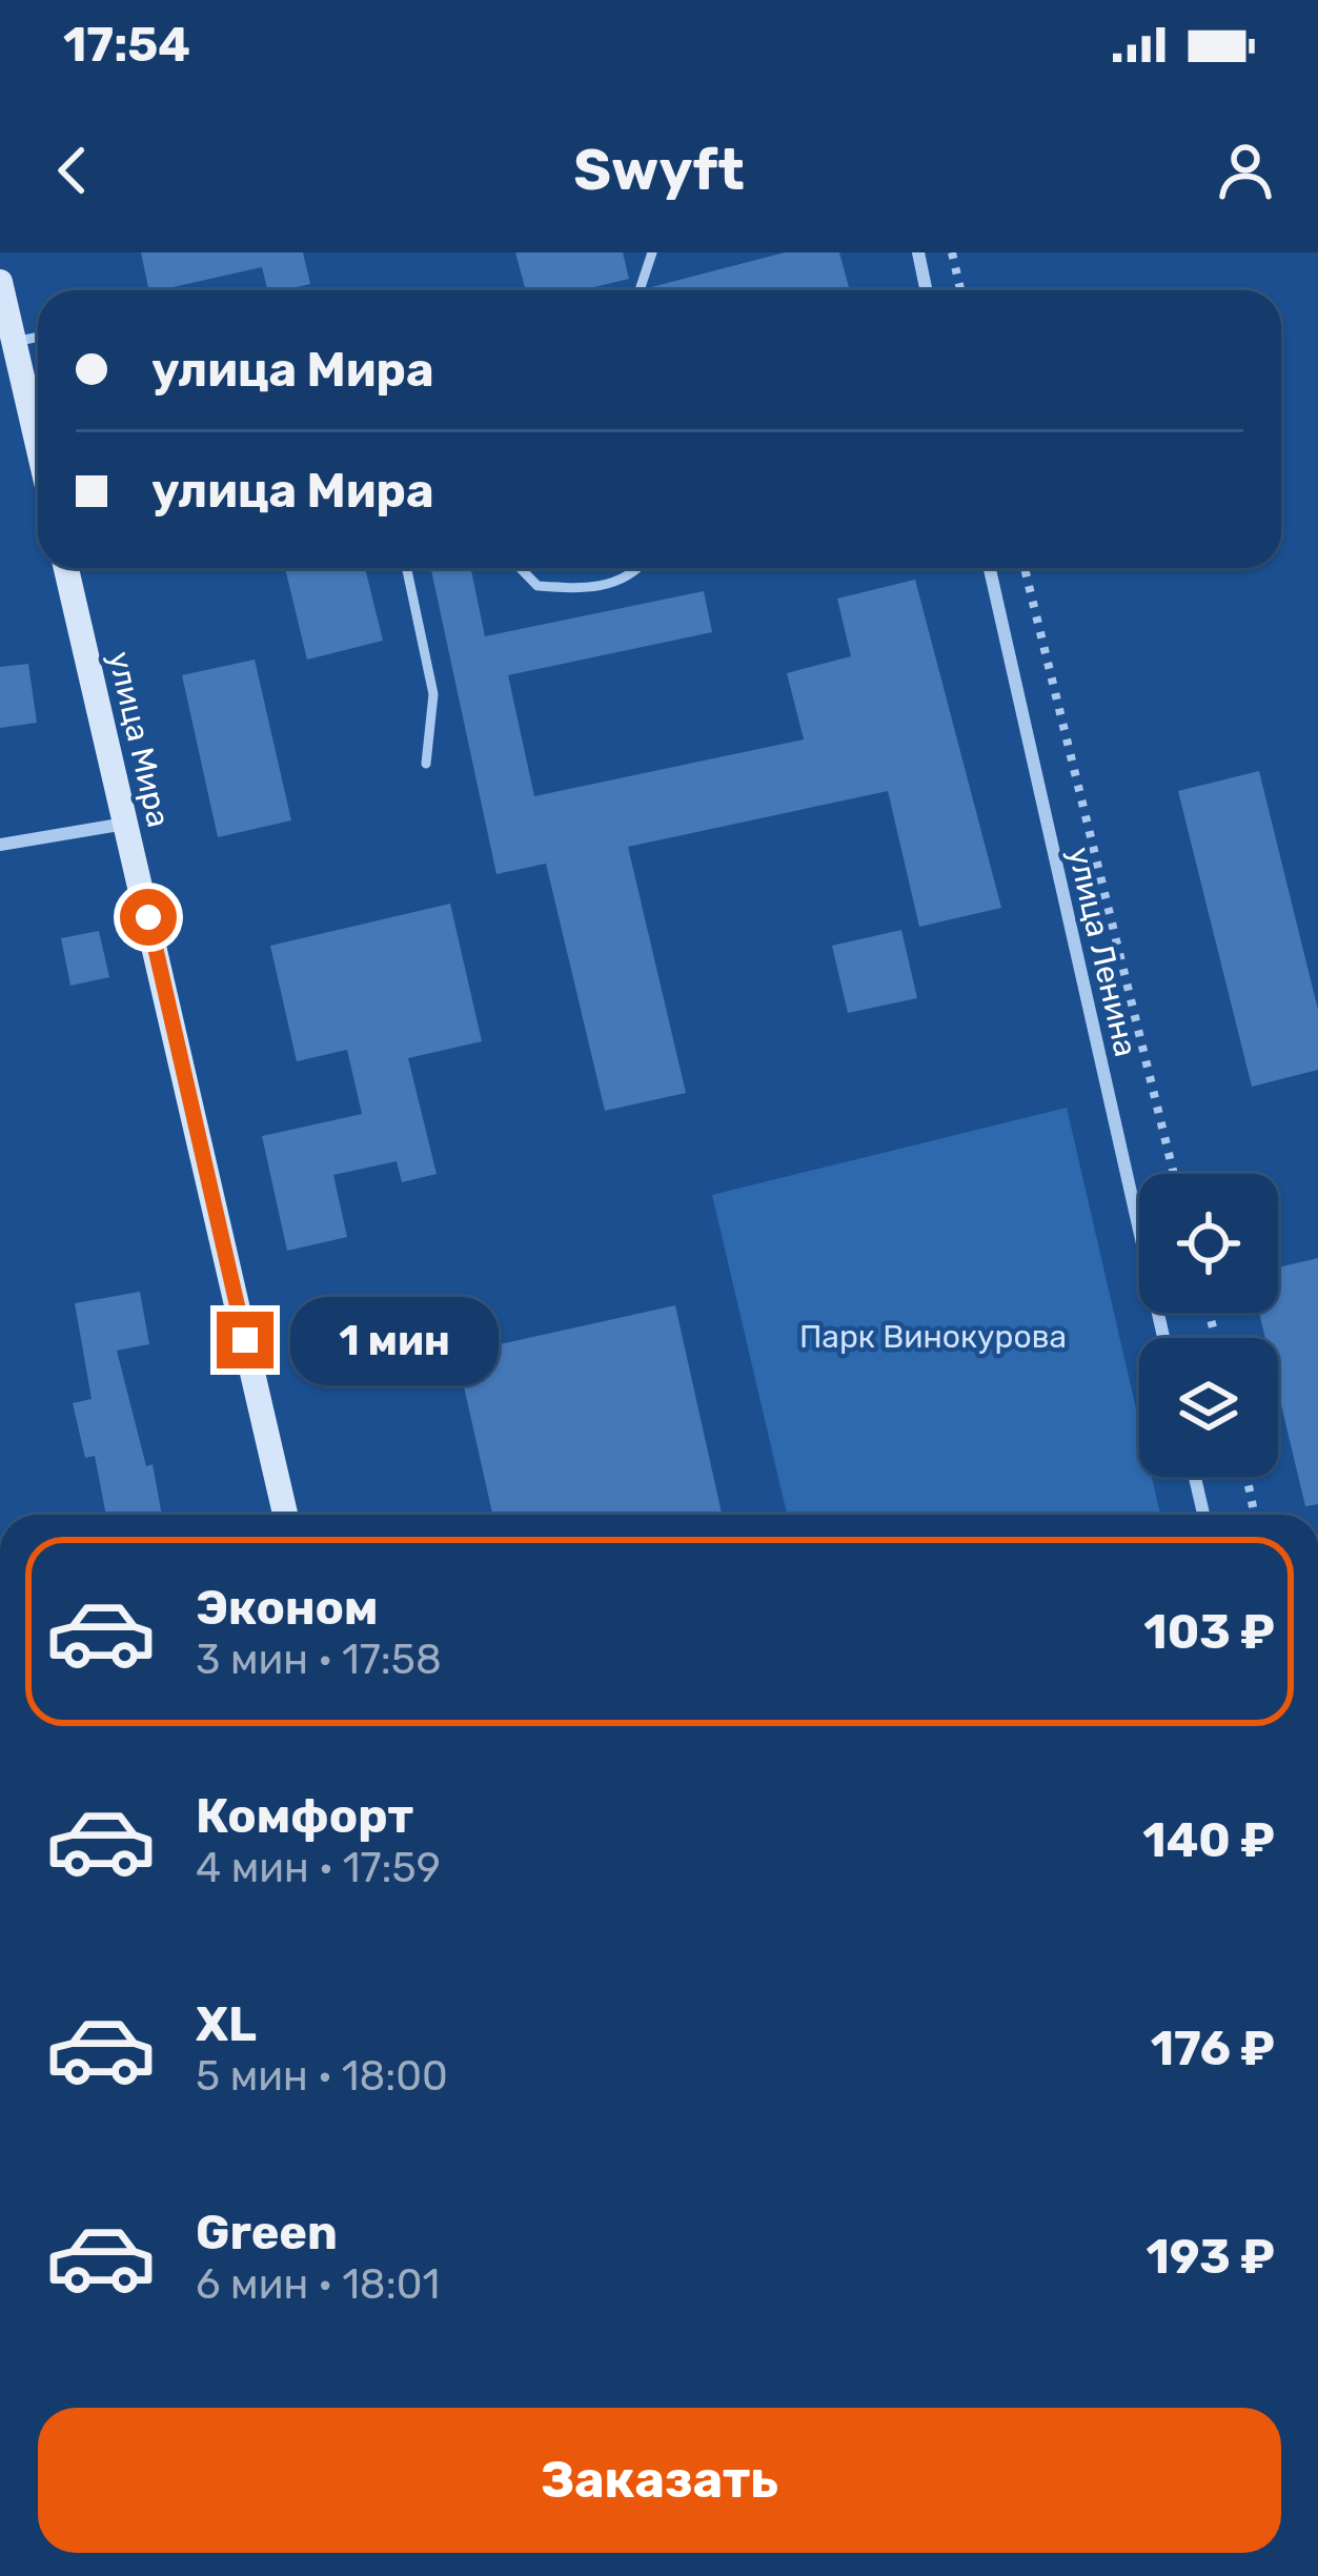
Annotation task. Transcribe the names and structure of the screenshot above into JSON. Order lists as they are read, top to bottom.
{
  "streets": {
    "main road": ["улица Мира"],
    "street": ["улица Ленина"]
  },
  "parks": ["Парк Винокурова"],
  "page": {
    "status": "17:54",
    "header": "Swyft",
    "banner": ["улица Мира", "улица Мира"],
    "bubble": "1 мин",
    "list": [
      {
        "name": "Эконом",
        "note": "3 мин · 17:58",
        "value": "103 ₽"
      },
      {
        "name": "Комфорт",
        "note": "4 мин · 17:59",
        "value": "140 ₽"
      },
      {
        "name": "XL",
        "note": "5 мин · 18:00",
        "value": "176 ₽"
      },
      {
        "name": "Green",
        "note": "6 мин · 18:01",
        "value": "193 ₽"
      }
    ],
    "buttons": "Заказать"
  }
}
